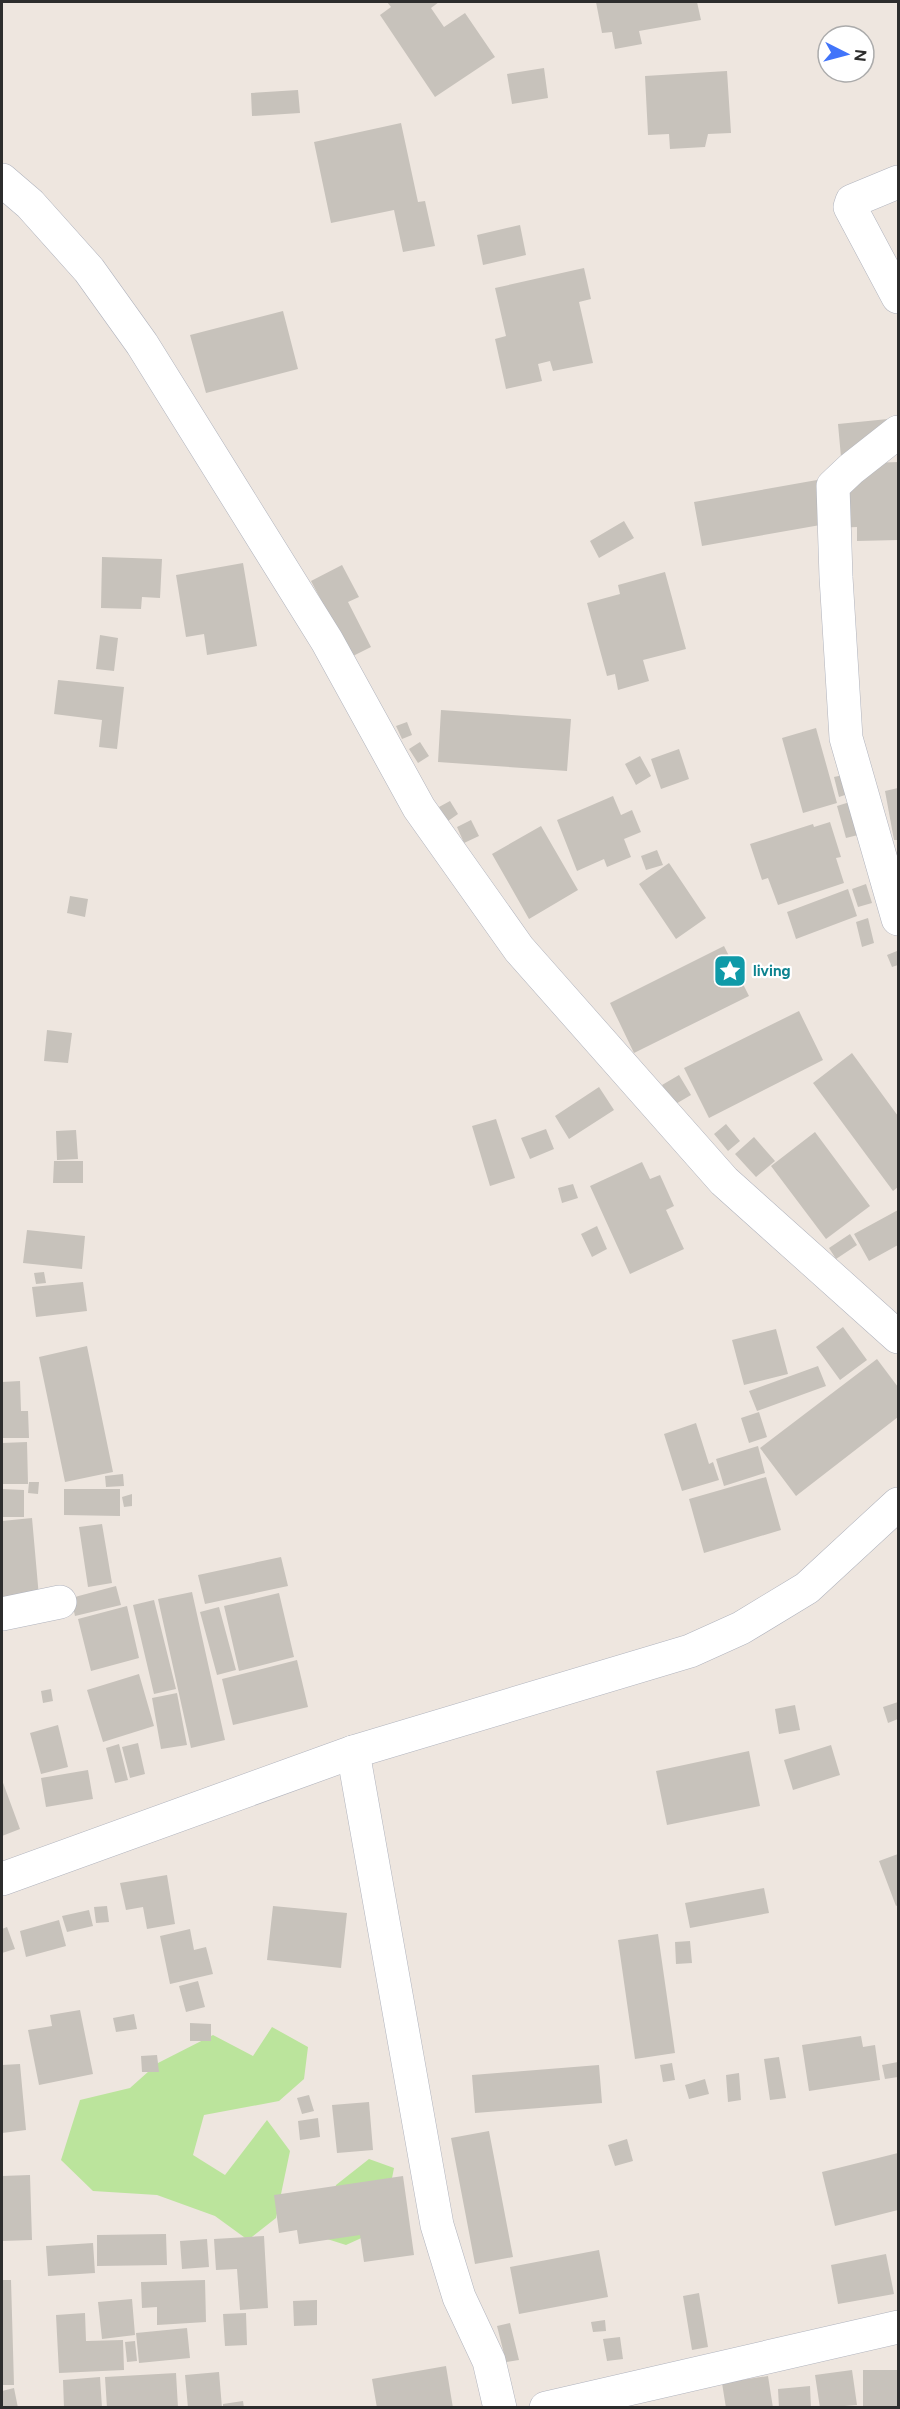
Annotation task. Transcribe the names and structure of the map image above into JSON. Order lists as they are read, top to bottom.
{
  "places": {
    "place": ["living"]
  },
  "north": "right"
}
